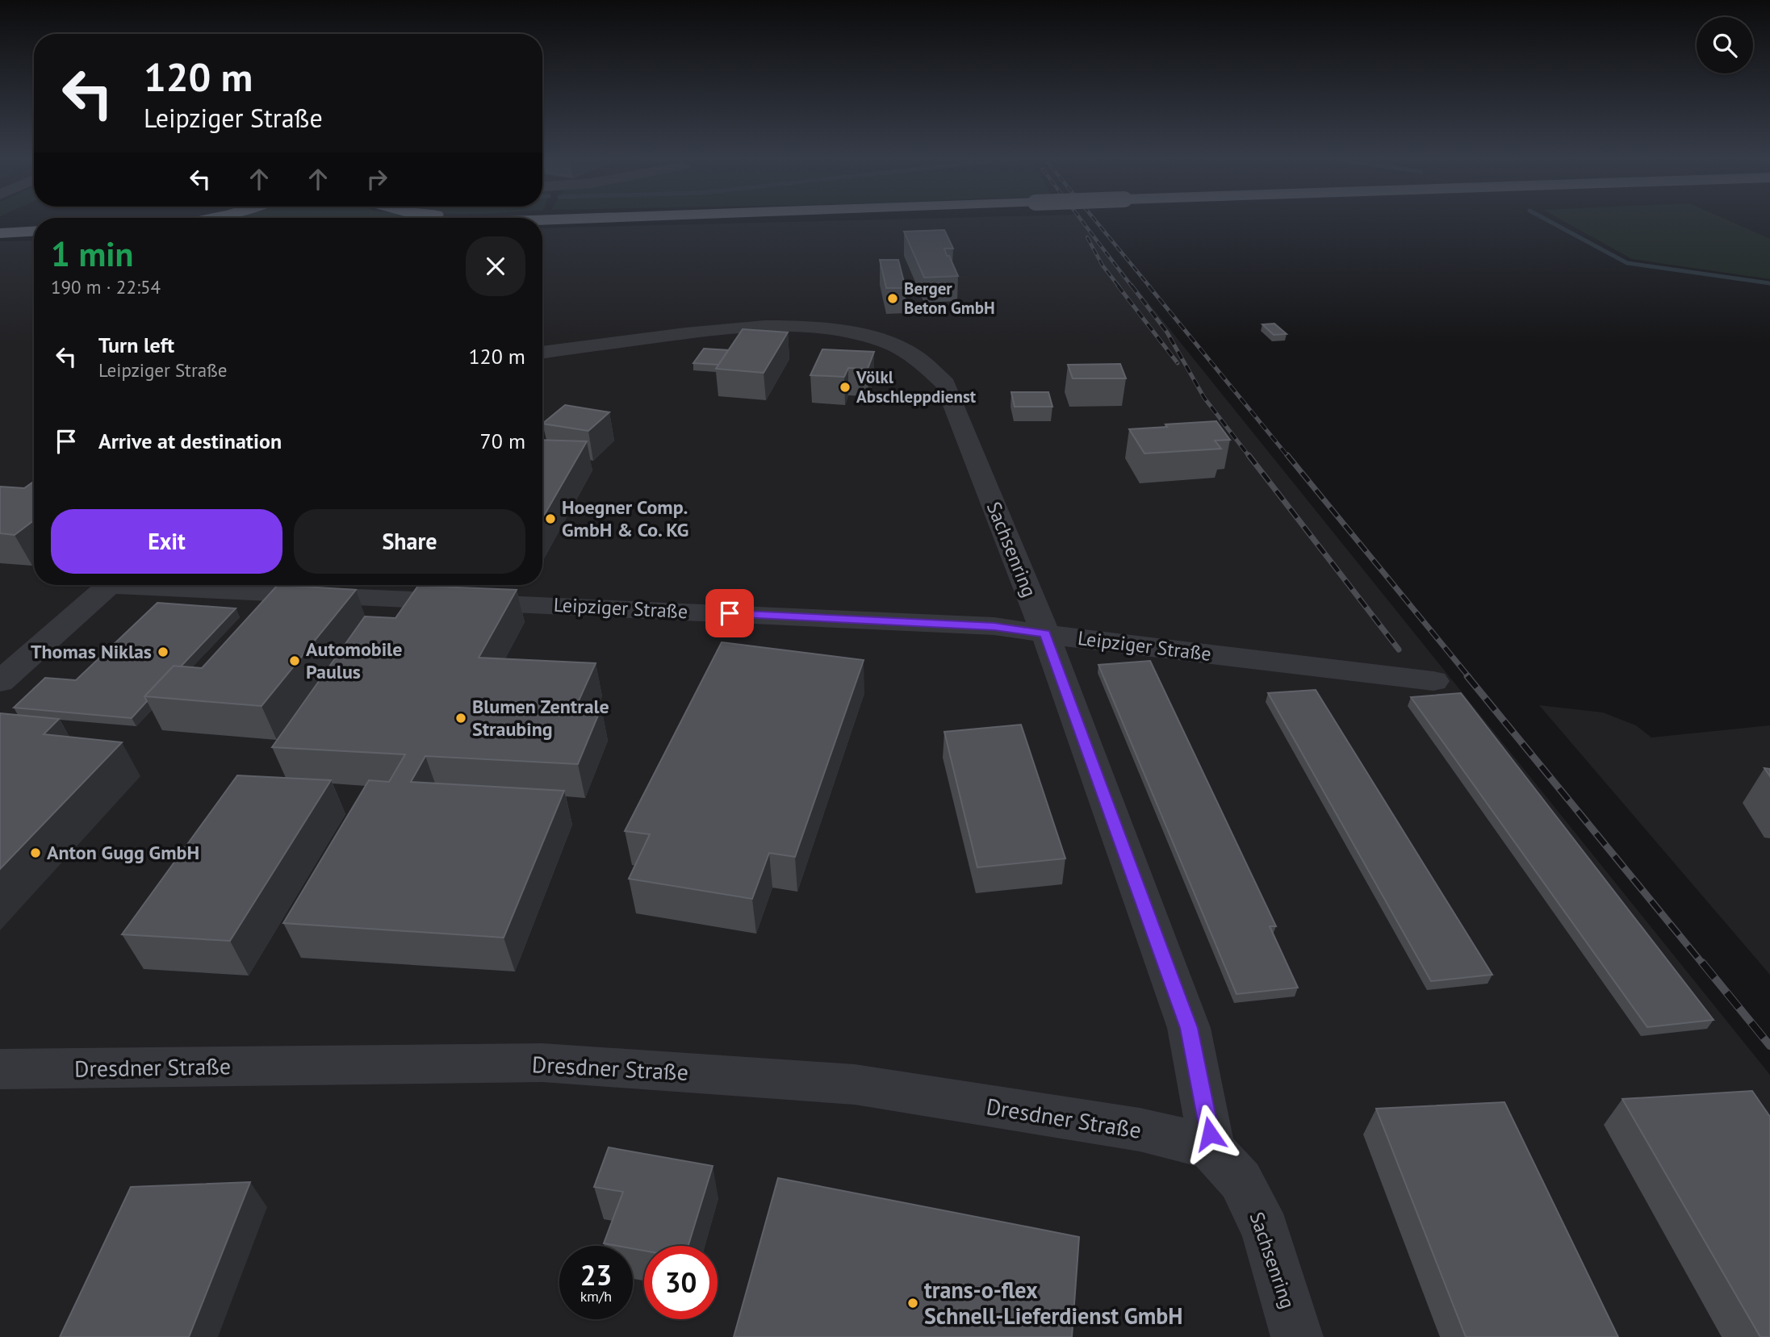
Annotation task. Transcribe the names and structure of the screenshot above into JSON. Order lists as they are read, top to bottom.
{
  "streets": {
    "street": ["Sachsenring", "Leipziger Straße", "Dresdner Straße"]
  },
  "crossings": [
    ["Sachsenring", "Leipziger Straße"],
    ["Sachsenring", "Dresdner Straße"]
  ],
  "places": [
    "Berger Beton GmbH",
    "Völkl Abschleppdienst",
    "Hoegner Comp. GmbH & Co. KG",
    "Thomas Niklas",
    "Automobile Paulus",
    "Blumen Zentrale Straubing",
    "Anton Gugg GmbH",
    "trans-o-flex Schnell-Lieferdienst GmbH"
  ],
  "page": {
    "turn": ["120 m", "Leipziger Straße"],
    "heading": ["1 min", "190 m · 22:54"],
    "list": [
      {
        "name": "Turn left",
        "note": "Leipziger Straße",
        "value": "120 m"
      },
      {
        "name": "Arrive at destination",
        "value": "70 m"
      }
    ],
    "buttons": ["Exit", "Share"],
    "speed": "23 km/h",
    "limit": "30"
  }
}
